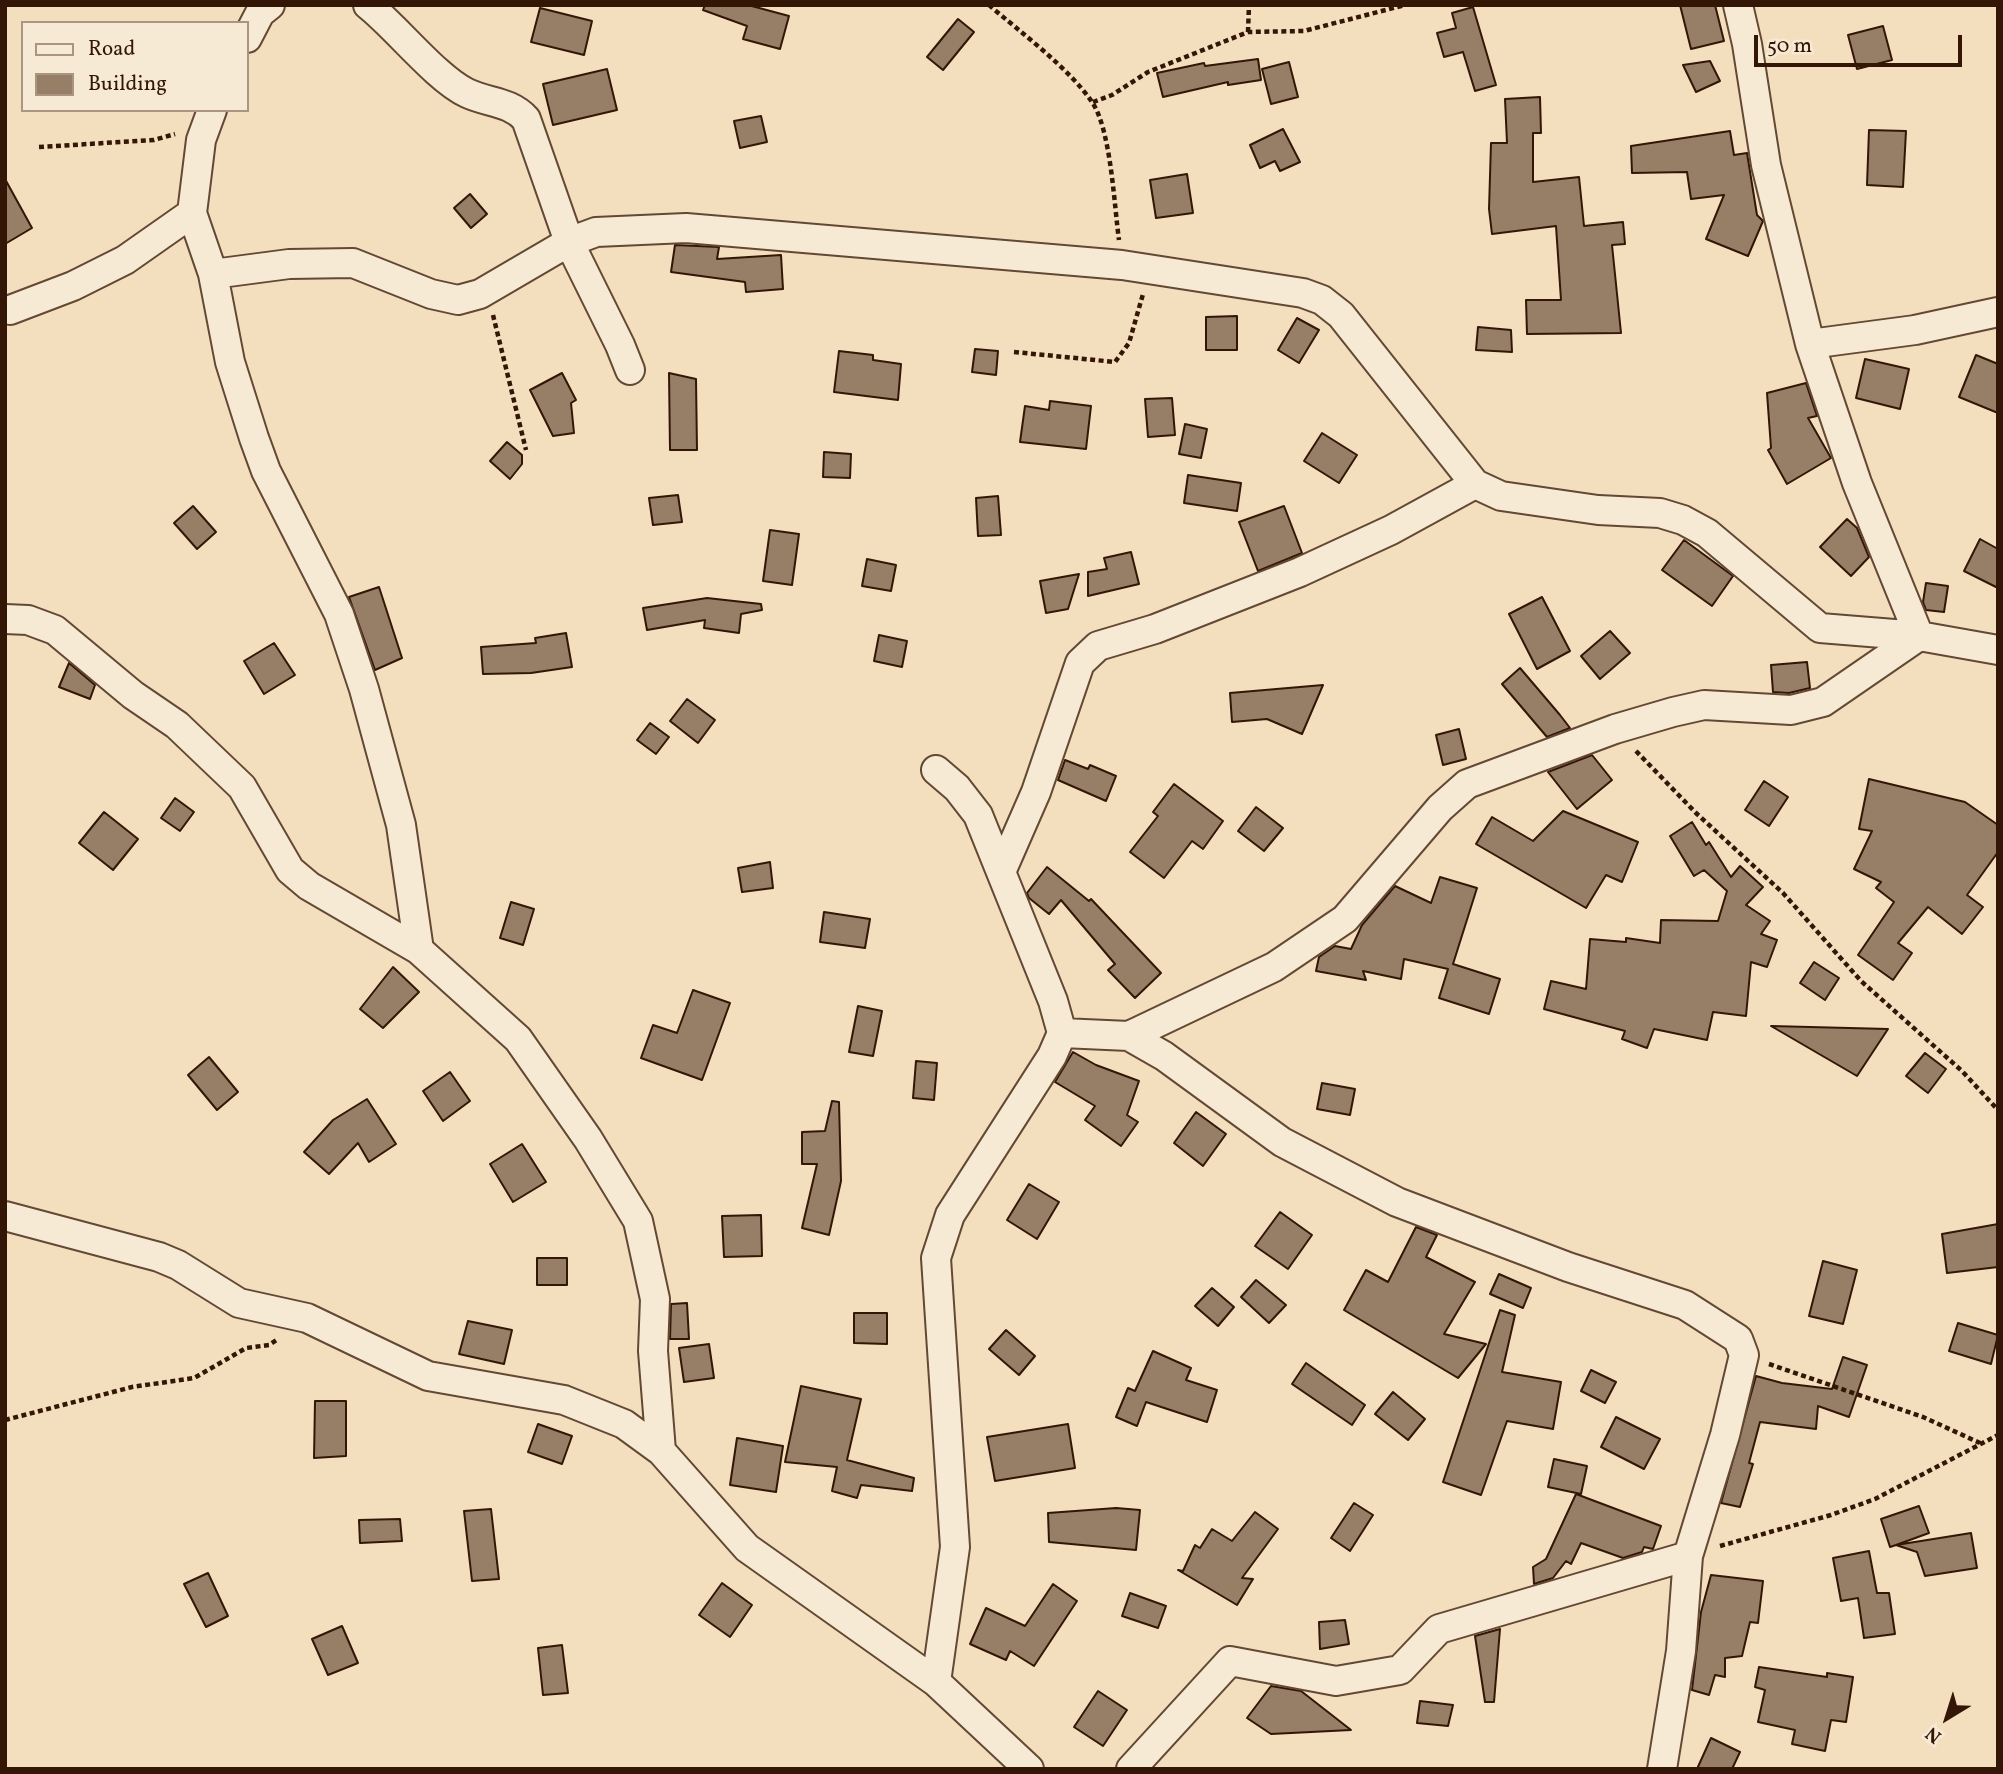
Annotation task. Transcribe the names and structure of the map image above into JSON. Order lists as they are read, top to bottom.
{
  "legend": ["Road", "Building"],
  "scale_bar": "50 m",
  "north": "bottom left"
}
